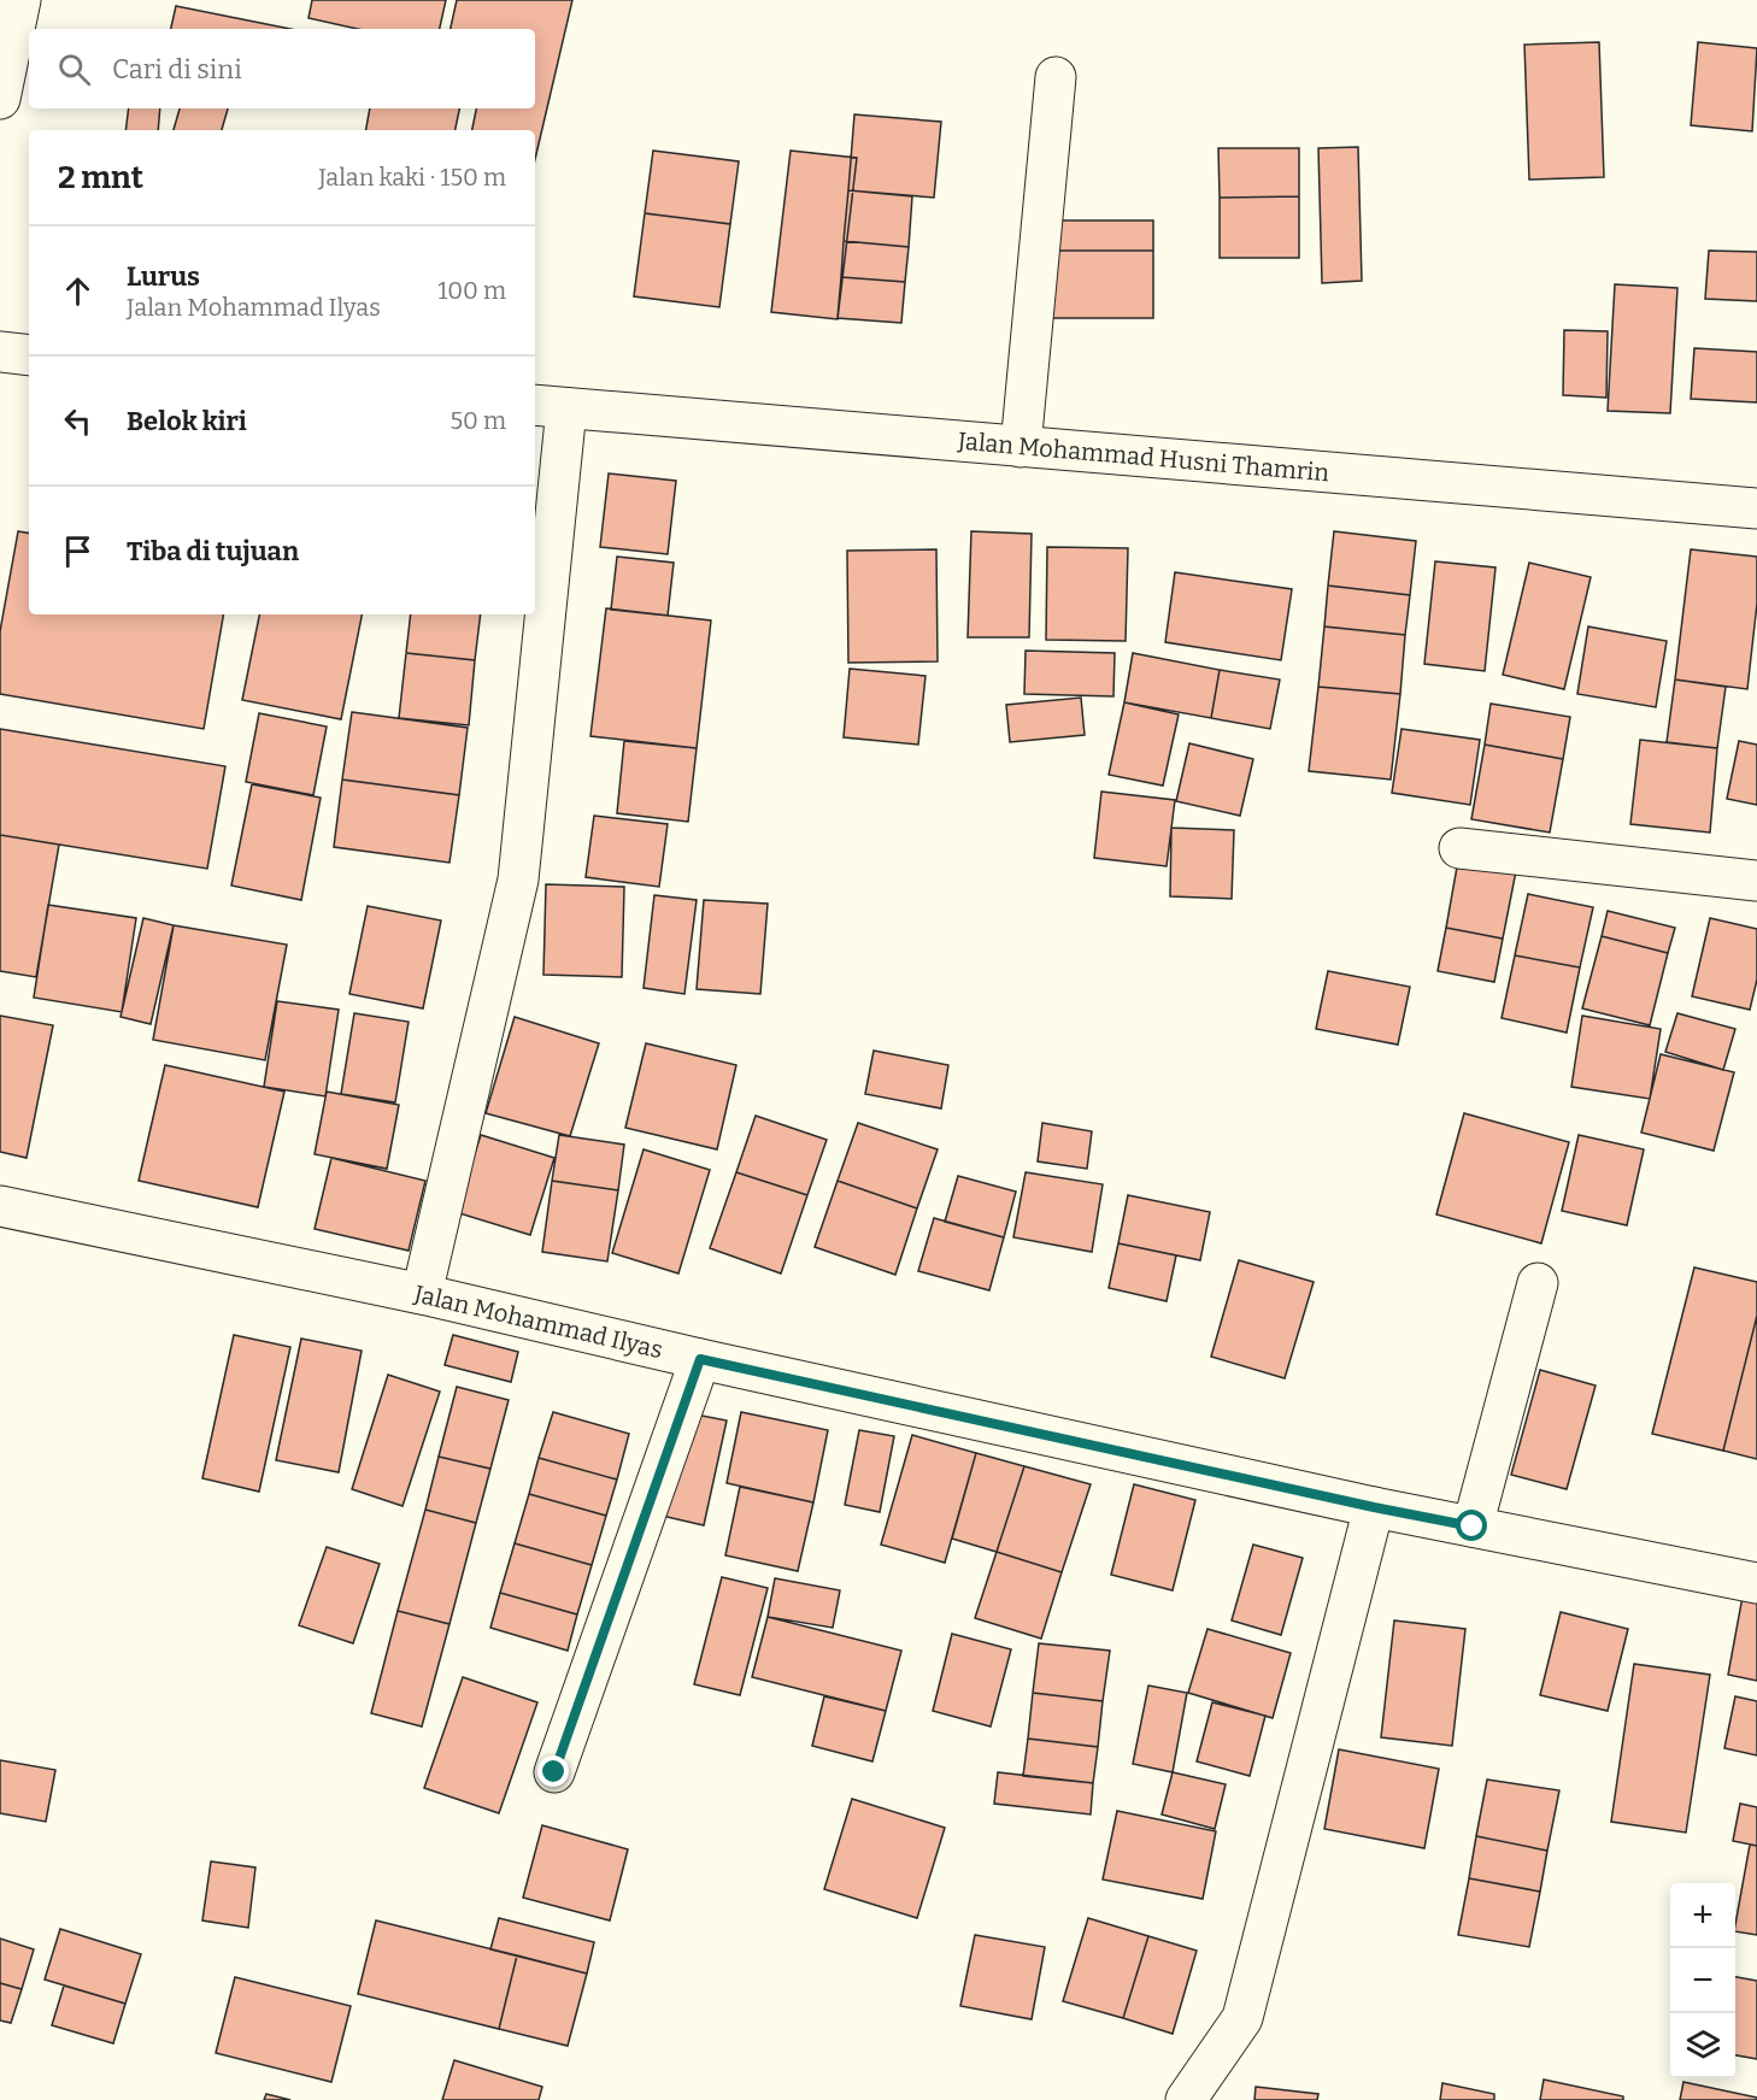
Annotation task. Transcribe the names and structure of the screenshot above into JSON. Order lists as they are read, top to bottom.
{
  "streets": {
    "street": ["Jalan Mohammad Husni Thamrin", "Jalan Mohammad Ilyas"]
  },
  "page": {
    "search": "Cari di sini",
    "heading": ["2 mnt", "Jalan kaki · 150 m"],
    "list": [
      ["Lurus", "Jalan Mohammad Ilyas", "100 m"],
      ["Belok kiri", "50 m"],
      "Tiba di tujuan"
    ],
    "map_buttons": ["+", "−"]
  }
}
